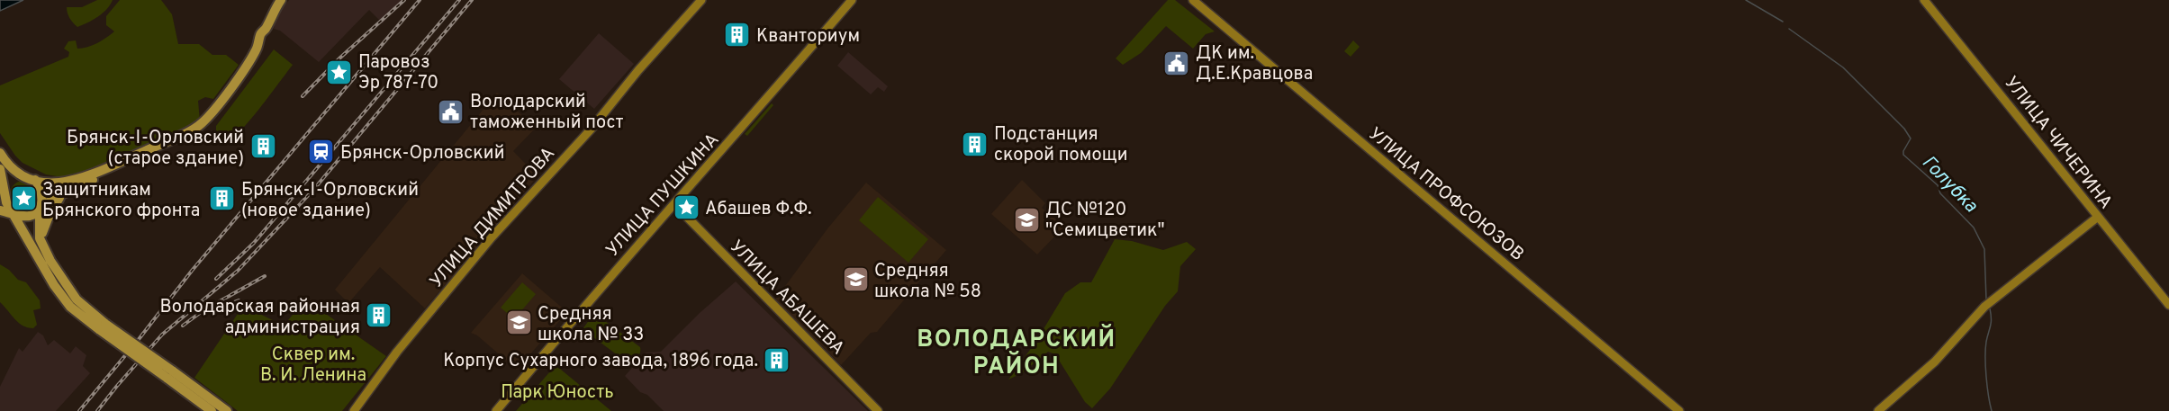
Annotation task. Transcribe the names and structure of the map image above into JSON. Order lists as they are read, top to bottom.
{
  "streets": {
    "street": [
      "УЛИЦА ЧИЧЕРИНА",
      "УЛИЦА ПРОФСОЮЗОВ",
      "УЛИЦА ПУШКИНА",
      "УЛИЦА ДИМИТРОВА",
      "УЛИЦА АБАШЕВА"
    ]
  },
  "crossings": [
    ["УЛИЦА ПУШКИНА", "УЛИЦА АБАШЕВА"]
  ],
  "districts": ["ВОЛОДАРСКИЙ РАЙОН"],
  "water": ["Голубка"],
  "parks": ["Сквер им. В. И. Ленина", "Парк Юность"],
  "places": {
    "building": [
      "Кванториум",
      "Подстанция скорой помощи",
      "Брянск-I-Орловский (старое здание)",
      "Брянск-I-Орловский (новое здание)",
      "Володарская районная администрация",
      "Корпус Сухарного завода, 1896 года."
    ],
    "public building": ["ДК им. Д.Е.Кравцова", "Володарский таможенный пост"],
    "place": ["Паровоз Эр 787-70", "Защитникам Брянского фронта", "Абашев Ф.Ф."],
    "station": ["Брянск-Орловский"],
    "school or university": ["ДС №120 \"Семицветик\"", "Средняя школа № 58", "Средняя школа № 33"]
  }
}
